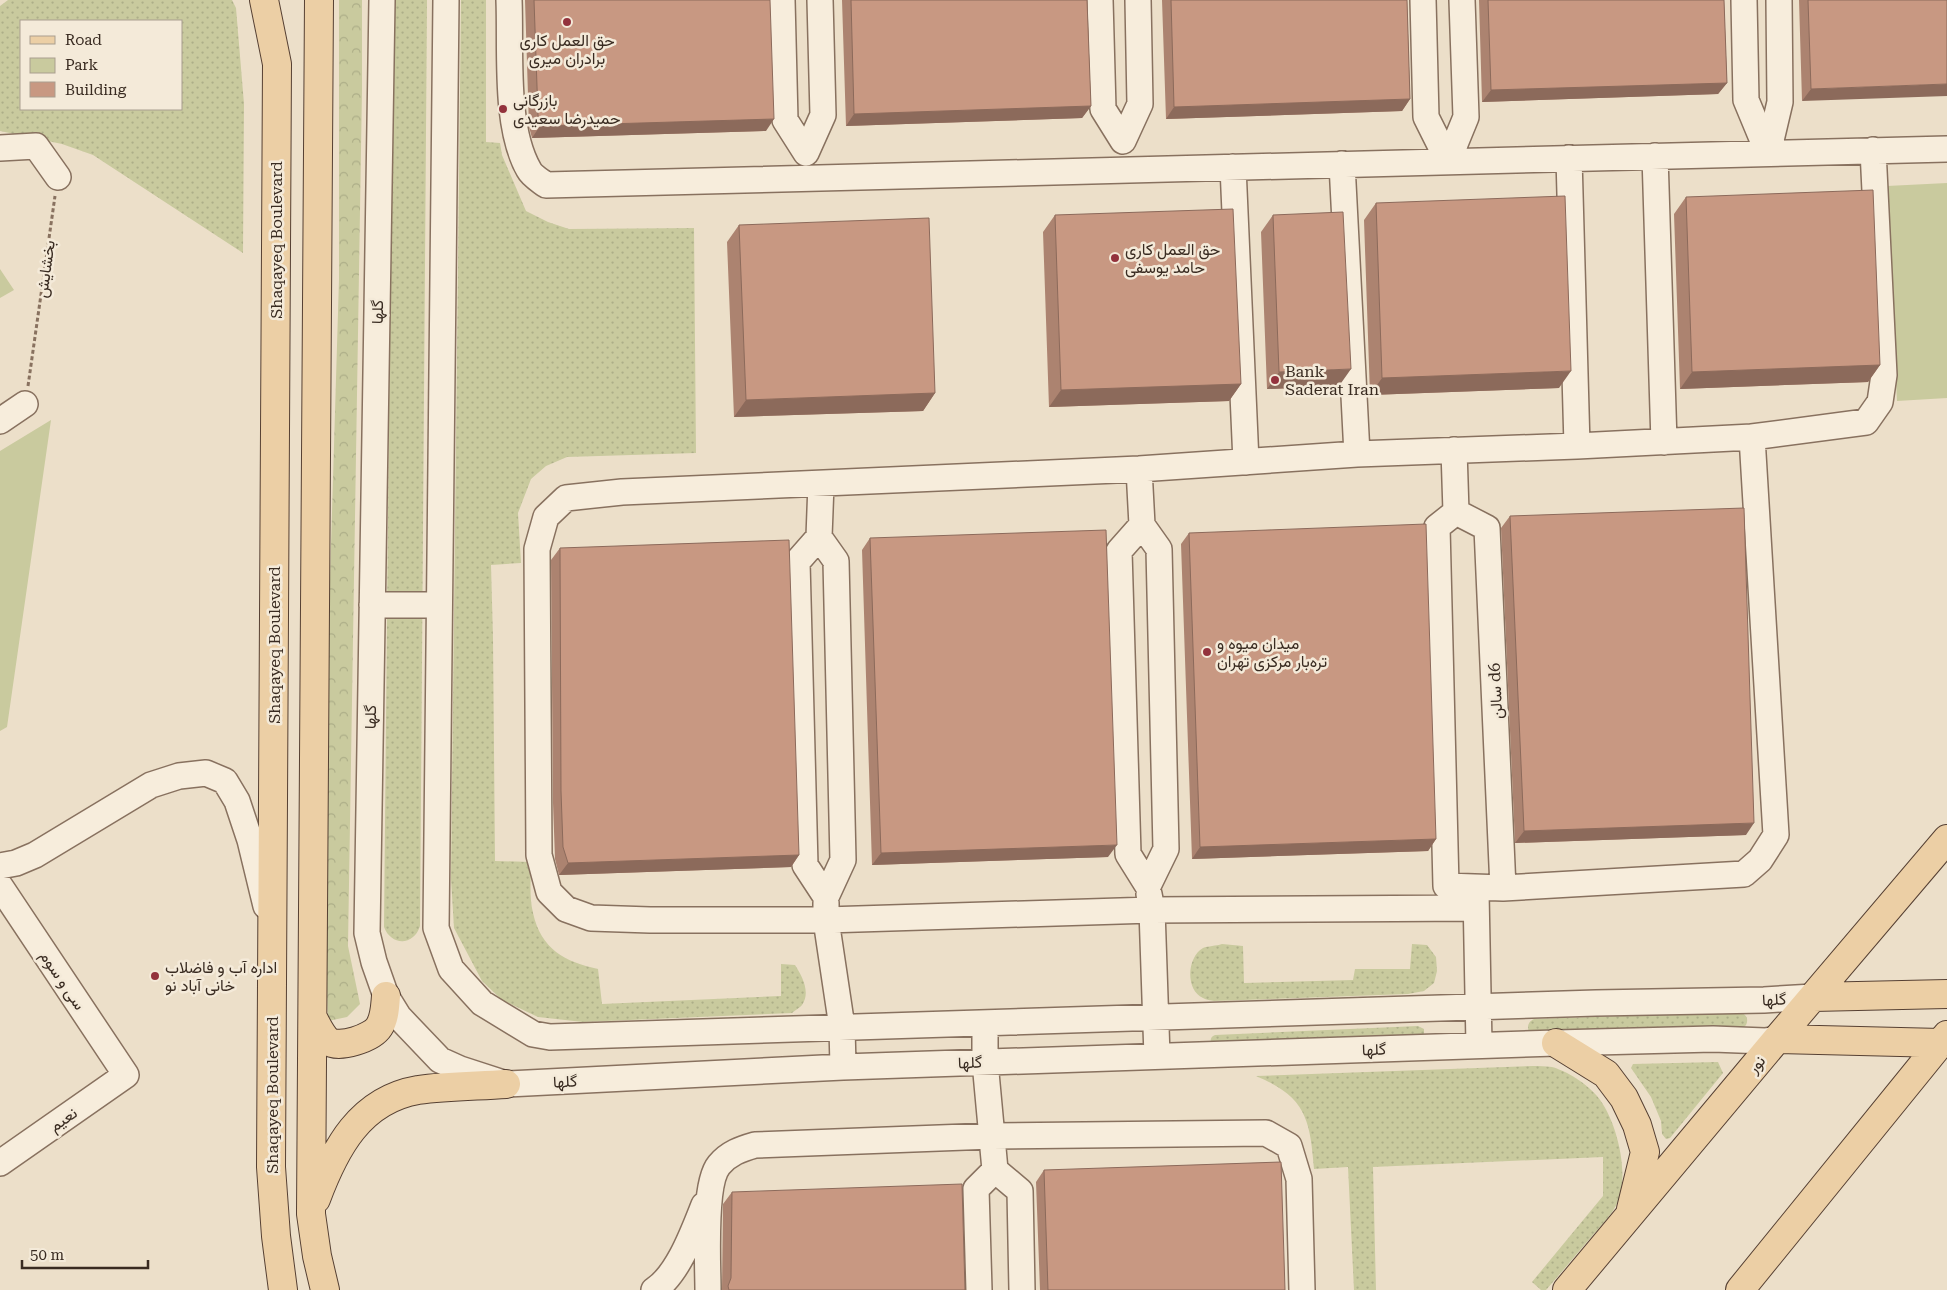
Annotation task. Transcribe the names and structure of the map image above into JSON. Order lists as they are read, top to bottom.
{
  "streets": {
    "main road": ["Shaqayeq Boulevard", "نور"],
    "street": [
      "گلها",
      "سالن d6",
      "سی و سوم",
      "نعیم"
    ],
    "path": ["بخشایش"]
  },
  "crossings": [
    ["گلها", "نور"],
    ["سی و سوم", "نعیم"]
  ],
  "places": [
    "حق العمل کاری برادران میری",
    "بازرگانی حمیدرضا سعیدی",
    "حق العمل کاری حامد یوسفی",
    "Bank Saderat Iran",
    "میدان میوه و تره‌بار مرکزی تهران",
    "اداره آب و فاضلاب خانی آباد نو"
  ],
  "legend": ["Road", "Park", "Building"],
  "scale_bar": "50 m"
}
